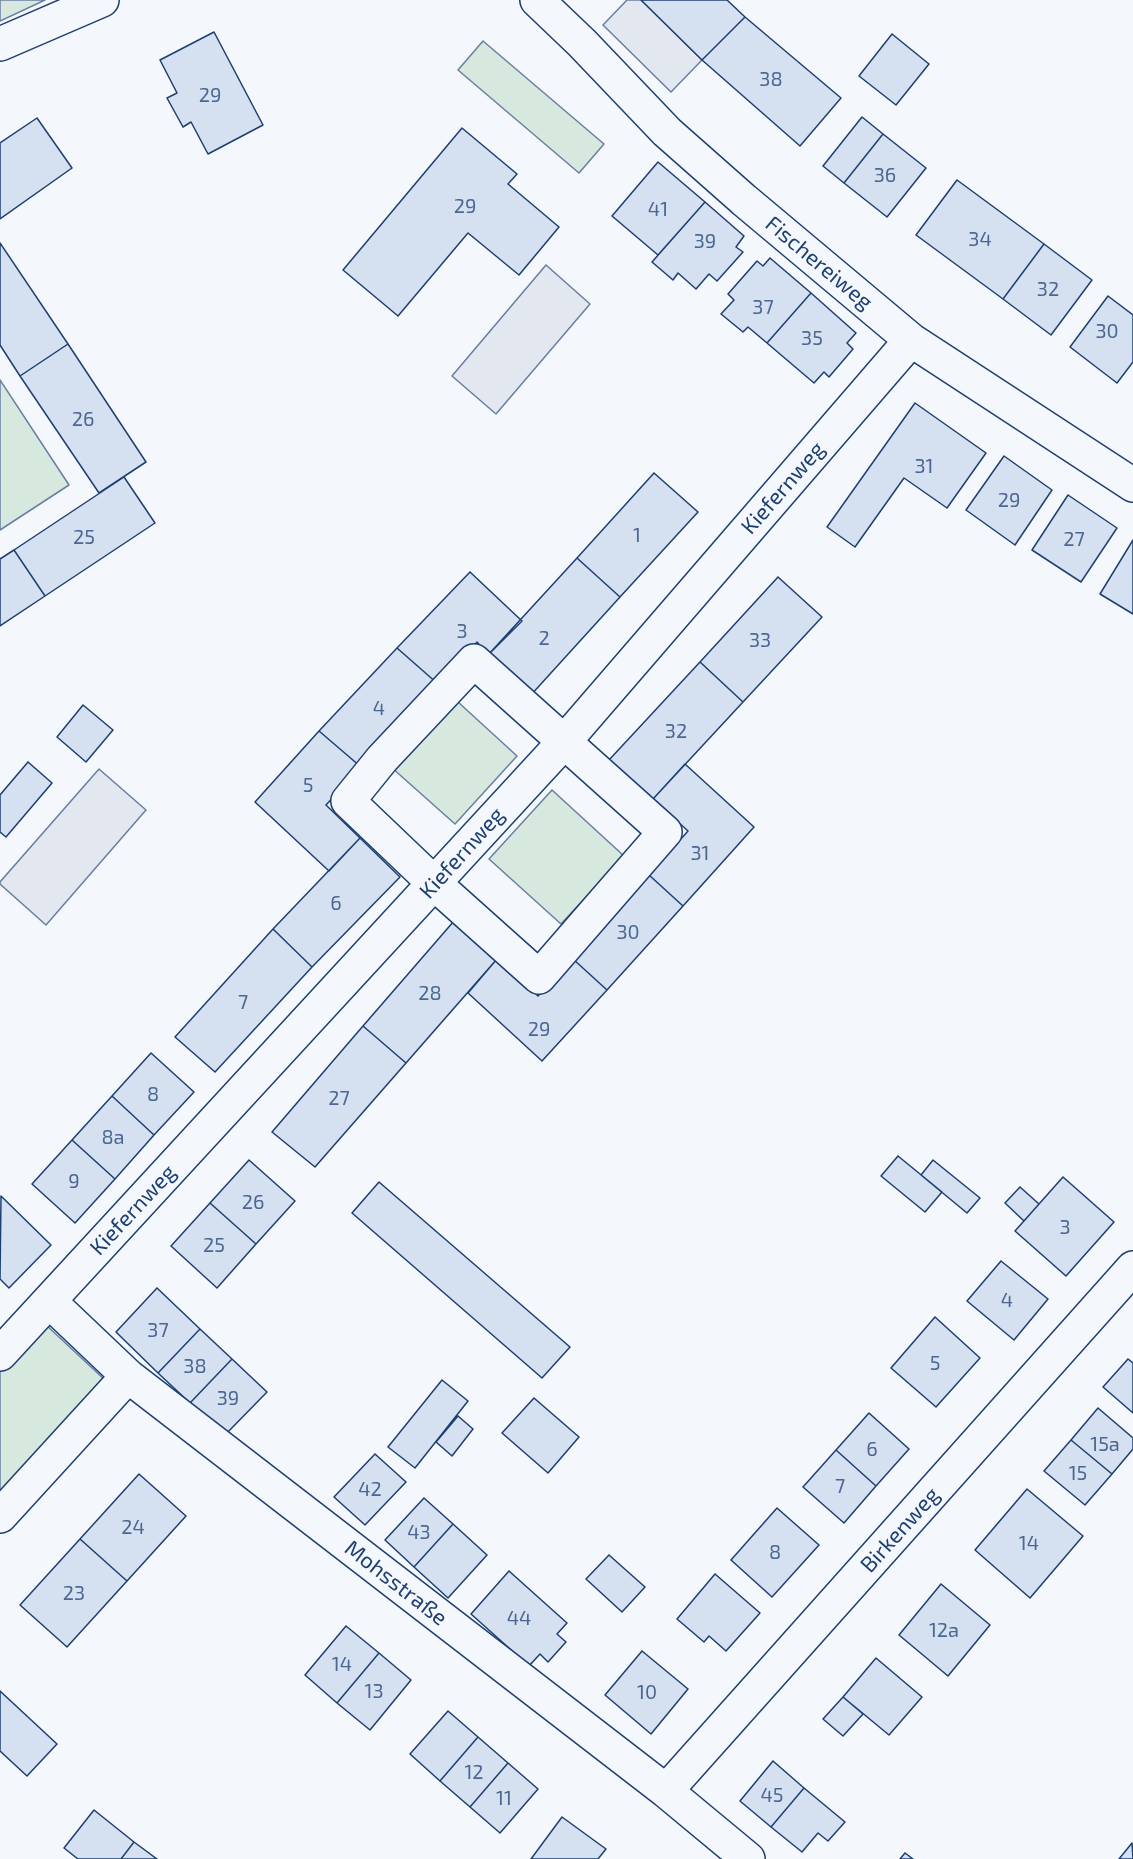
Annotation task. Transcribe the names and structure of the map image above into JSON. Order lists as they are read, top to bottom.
{
  "streets": {
    "street": [
      "Fischereiweg",
      "Kiefernweg",
      "Birkenweg",
      "Mohsstraße"
    ]
  },
  "crossings": [
    ["Fischereiweg", "Kiefernweg"],
    ["Kiefernweg", "Mohsstraße"],
    ["Birkenweg", "Mohsstraße"]
  ],
  "house_numbers": [
    "38",
    "29",
    "36",
    "29",
    "41",
    "34",
    "39",
    "32",
    "37",
    "30",
    "35",
    "26",
    "31",
    "29",
    "1",
    "25",
    "27",
    "3",
    "2",
    "33",
    "4",
    "32",
    "5",
    "31",
    "6",
    "30",
    "28",
    "7",
    "29",
    "8",
    "27",
    "8a",
    "9",
    "26",
    "3",
    "25",
    "4",
    "37",
    "5",
    "38",
    "39",
    "15a",
    "6",
    "15",
    "7",
    "42",
    "24",
    "43",
    "14",
    "8",
    "23",
    "44",
    "12a",
    "14",
    "13",
    "10",
    "12",
    "45",
    "11"
  ]
}
